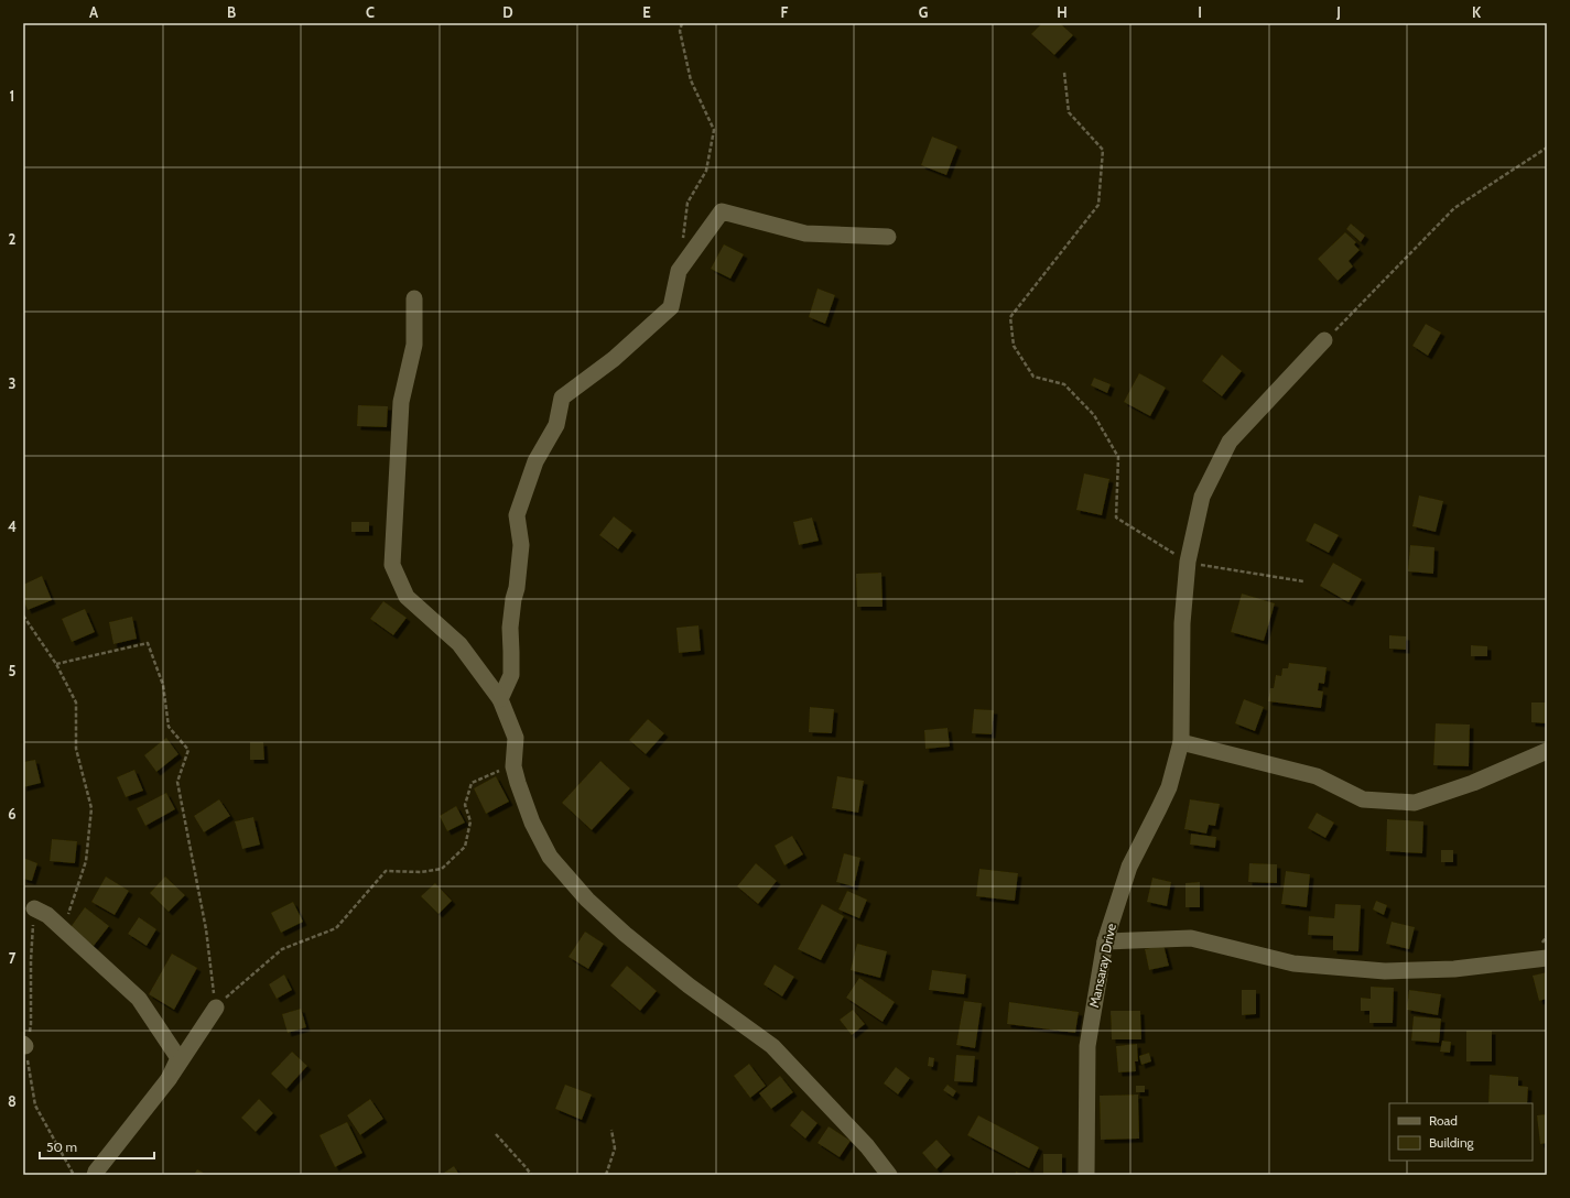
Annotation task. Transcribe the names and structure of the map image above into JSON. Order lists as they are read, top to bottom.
{
  "streets": {
    "street": ["Mansaray Drive"]
  },
  "legend": ["Road", "Building"],
  "scale_bar": "50 m",
  "grid": {
    "columns": [
      "A",
      "B",
      "C",
      "D",
      "E",
      "F",
      "G",
      "H",
      "I",
      "J",
      "K"
    ],
    "rows": [
      "1",
      "2",
      "3",
      "4",
      "5",
      "6",
      "7",
      "8"
    ]
  }
}
